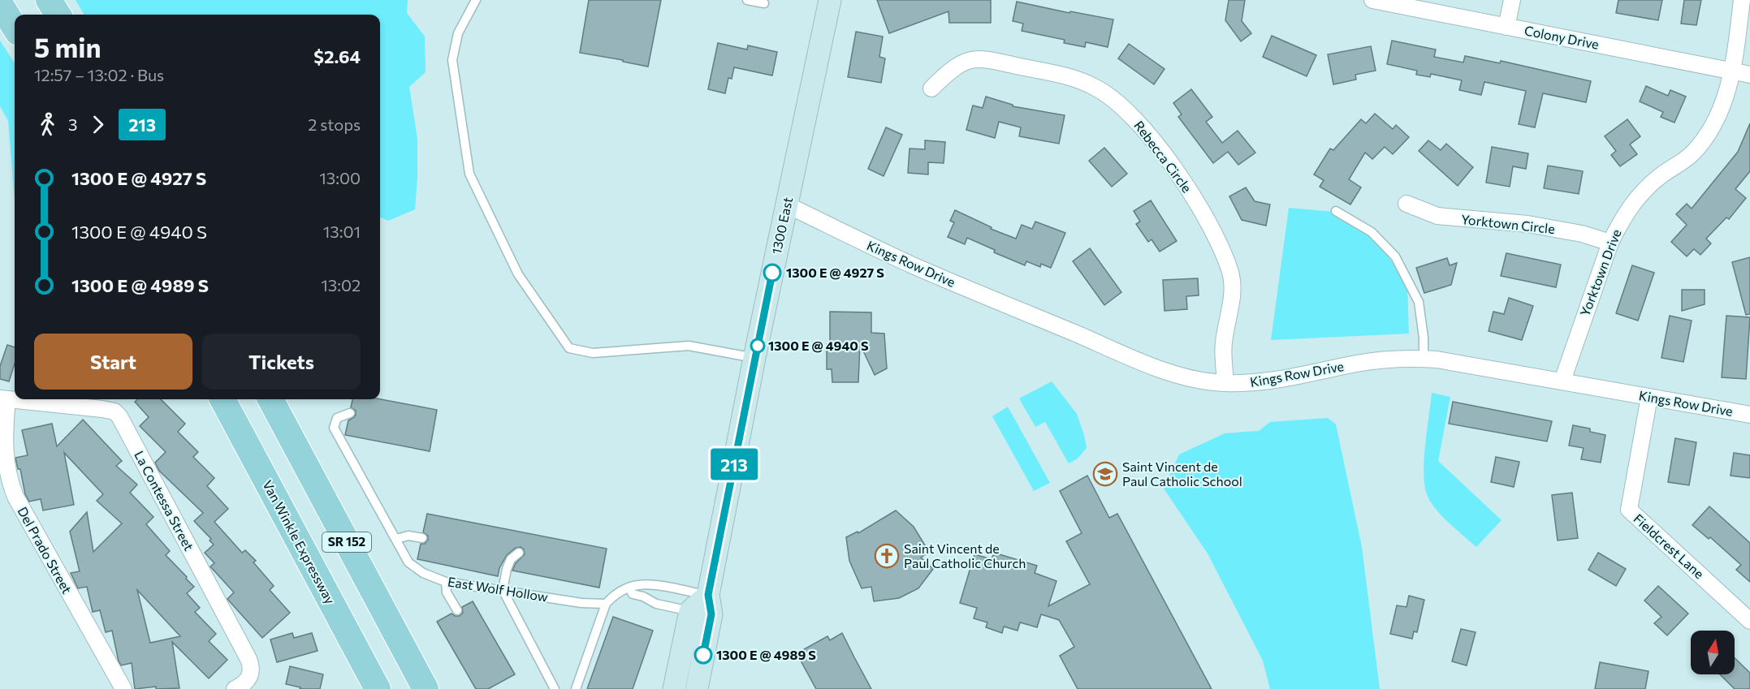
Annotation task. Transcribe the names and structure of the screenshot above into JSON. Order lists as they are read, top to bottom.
{
  "streets": {
    "main road": ["1300 East", "Van Winkle Expressway", "SR 152"],
    "street": [
      "Colony Drive",
      "Rebecca Circle",
      "Yorktown Circle",
      "Kings Row Drive",
      "Yorktown Drive",
      "La Contessa Street",
      "Fieldcrest Lane",
      "Del Prado Street"
    ],
    "lane": ["East Wolf Hollow"]
  },
  "crossings": [
    ["Colony Drive", "Yorktown Drive"],
    ["Rebecca Circle", "Kings Row Drive"],
    ["Yorktown Circle", "Yorktown Drive"],
    ["1300 East", "Kings Row Drive"],
    ["Kings Row Drive", "Yorktown Drive"],
    ["Kings Row Drive", "Fieldcrest Lane"],
    ["La Contessa Street", "Del Prado Street"]
  ],
  "places": {
    "other": ["1300 E @ 4927 S", "1300 E @ 4940 S", "1300 E @ 4989 S"],
    "school or university": ["Saint Vincent de Paul Catholic School"],
    "church": ["Saint Vincent de Paul Catholic Church"]
  },
  "lines": ["bus line 213"],
  "north": "top",
  "page": {
    "on_map": "213",
    "heading": ["5 min", "12:57 – 13:02 · Bus", "$2.64"],
    "legs": ["3", "213", "2 stops"],
    "list": [
      {
        "name": "1300 E @ 4927 S",
        "value": "13:00"
      },
      {
        "name": "1300 E @ 4940 S",
        "value": "13:01"
      },
      {
        "name": "1300 E @ 4989 S",
        "value": "13:02"
      }
    ],
    "buttons": ["Start", "Tickets"]
  }
}
